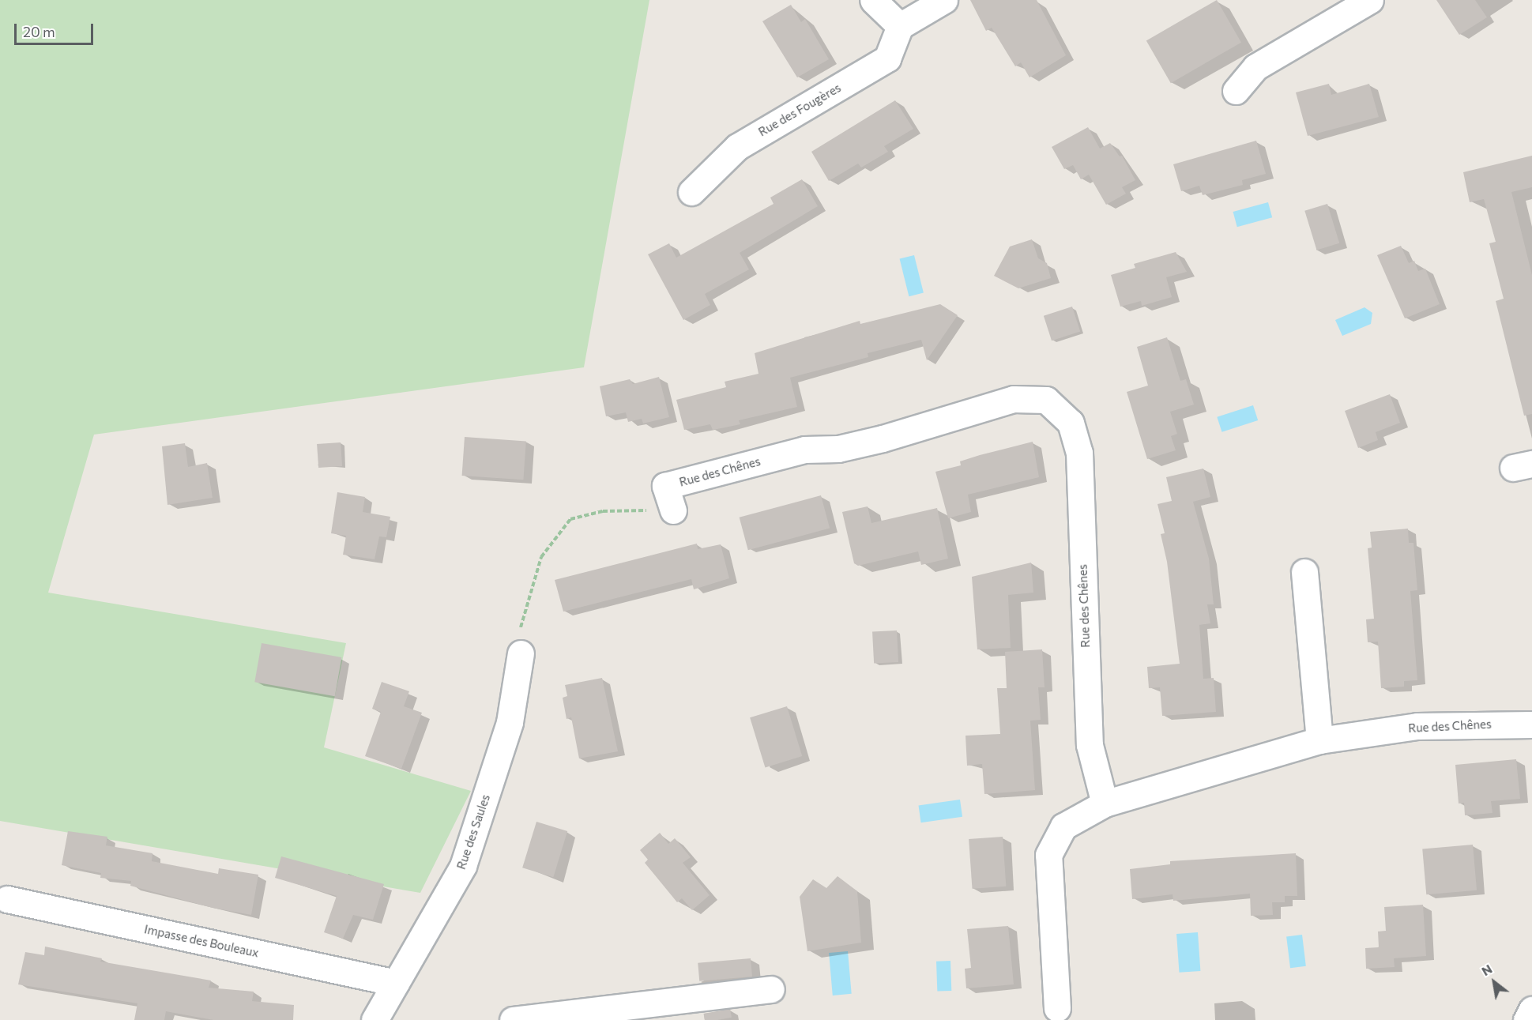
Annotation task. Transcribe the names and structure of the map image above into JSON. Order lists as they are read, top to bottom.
{
  "streets": {
    "street": [
      "Rue des Fougères",
      "Rue des Chênes",
      "Rue des Saules",
      "Impasse des Bouleaux"
    ]
  },
  "crossings": [
    ["Rue des Saules", "Impasse des Bouleaux"]
  ],
  "scale_bar": "20 m",
  "north": "top left"
}
